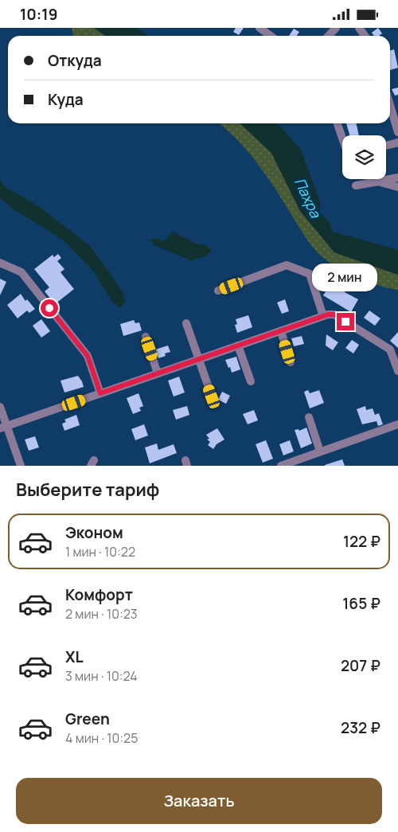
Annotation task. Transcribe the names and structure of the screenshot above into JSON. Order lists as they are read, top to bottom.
{
  "water": ["Пахра"],
  "page": {
    "status": "10:19",
    "banner": ["Откуда", "Куда"],
    "bubble": "2 мин",
    "heading": "Выберите тариф",
    "list": [
      {
        "name": "Эконом",
        "note": "1 мин · 10:22",
        "value": "122 ₽"
      },
      {
        "name": "Комфорт",
        "note": "2 мин · 10:23",
        "value": "165 ₽"
      },
      {
        "name": "XL",
        "note": "3 мин · 10:24",
        "value": "207 ₽"
      },
      {
        "name": "Green",
        "note": "4 мин · 10:25",
        "value": "232 ₽"
      }
    ],
    "buttons": "Заказать"
  }
}
